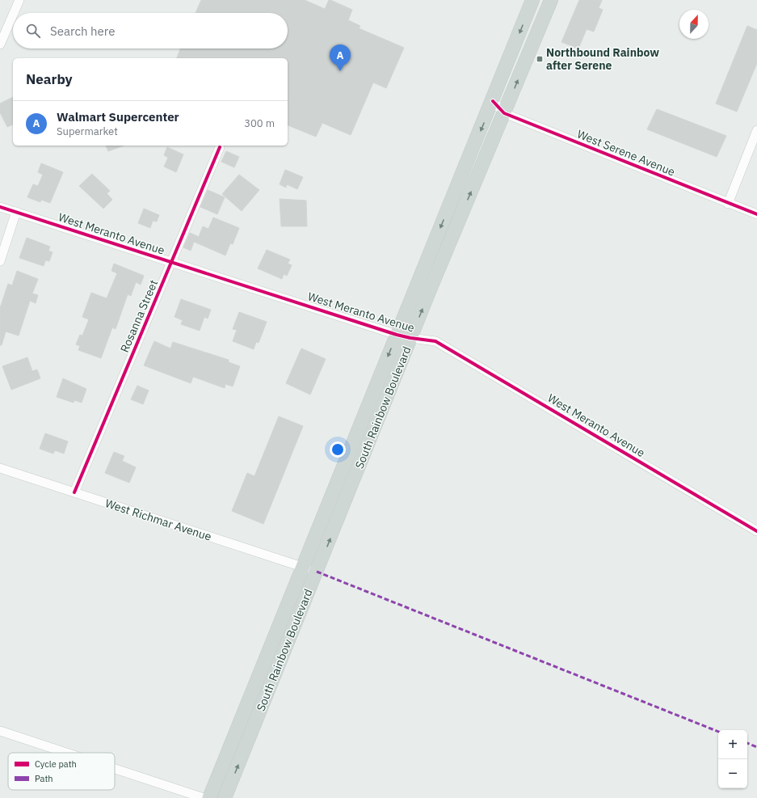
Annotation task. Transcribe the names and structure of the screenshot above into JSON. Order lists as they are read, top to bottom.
{
  "streets": {
    "main road": ["South Rainbow Boulevard"],
    "street": [
      "West Serene Avenue",
      "West Meranto Avenue",
      "Rosanna Street",
      "West Richmar Avenue"
    ]
  },
  "crossings": [
    ["West Serene Avenue", "South Rainbow Boulevard"],
    ["West Meranto Avenue", "Rosanna Street"],
    ["West Meranto Avenue", "South Rainbow Boulevard"],
    ["Rosanna Street", "West Richmar Avenue"],
    ["South Rainbow Boulevard", "West Richmar Avenue"]
  ],
  "places": {
    "transit": ["Northbound Rainbow after Serene"]
  },
  "legend": ["Cycle path", "Path"],
  "north": "top",
  "page": {
    "search": "Search here",
    "pins": "A",
    "heading": "Nearby",
    "list": [
      {
        "mark": "A",
        "name": "Walmart Supercenter",
        "note": "Supermarket",
        "value": "300 m"
      }
    ],
    "map_buttons": ["+", "−"]
  }
}
